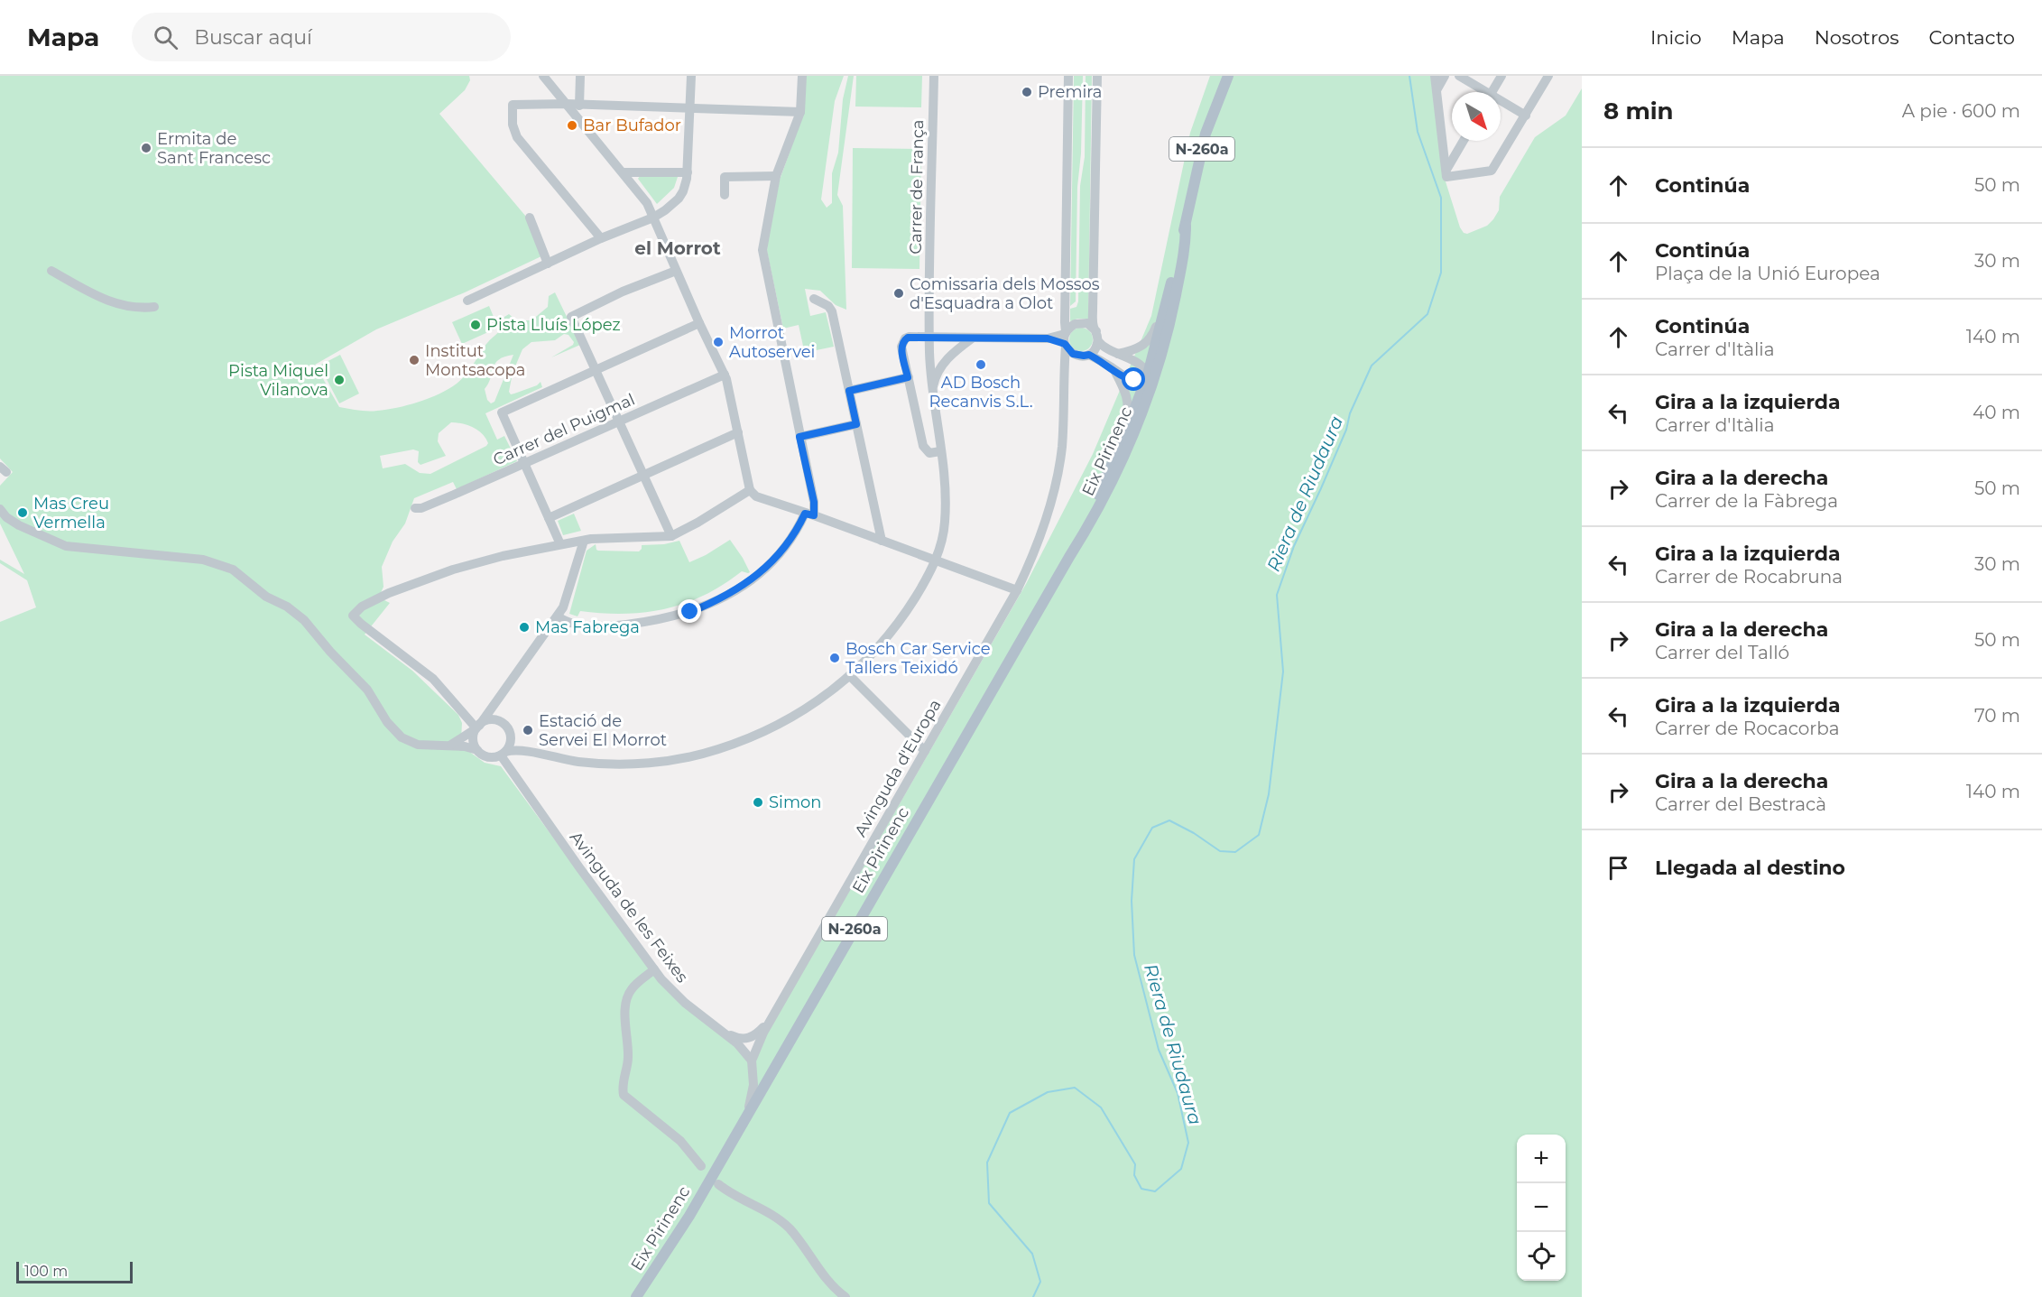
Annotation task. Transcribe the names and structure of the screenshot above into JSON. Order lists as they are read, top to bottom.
{
  "streets": {
    "main road": ["N-260a", "Eix Pirinenc"],
    "street": [
      "Carrer de França",
      "Carrer del Puigmal",
      "Avinguda d'Europa",
      "Avinguda de les Feixes"
    ]
  },
  "crossings": [
    ["Carrer de França", "Avinguda de les Feixes"],
    ["Eix Pirinenc", "Avinguda d'Europa"],
    ["Avinguda d'Europa", "Avinguda de les Feixes"]
  ],
  "districts": ["el Morrot"],
  "water": ["Riera de Riudaura"],
  "places": [
    "Premira",
    "Bar Bufador",
    "Ermita de Sant Francesc",
    "Comissaria dels Mossos d'Esquadra a Olot",
    "Pista Lluís López",
    "Morrot Autoservei",
    "Institut Montsacopa",
    "AD Bosch Recanvis S.L.",
    "Pista Miquel Vilanova",
    "Mas Creu Vermella",
    "Mas Fabrega",
    "Bosch Car Service Tallers Teixidó",
    "Estació de Servei El Morrot",
    "Simon"
  ],
  "scale_bar": "100 m",
  "north": "bottom right",
  "page": {
    "header": "Mapa",
    "search": "Buscar aquí",
    "nav": [
      "Inicio",
      "Mapa",
      "Nosotros",
      "Contacto"
    ],
    "heading": ["8 min", "A pie · 600 m"],
    "list": [
      ["Continúa", "50 m"],
      ["Continúa", "Plaça de la Unió Europea", "30 m"],
      ["Continúa", "Carrer d'Itàlia", "140 m"],
      ["Gira a la izquierda", "Carrer d'Itàlia", "40 m"],
      ["Gira a la derecha", "Carrer de la Fàbrega", "50 m"],
      ["Gira a la izquierda", "Carrer de Rocabruna", "30 m"],
      ["Gira a la derecha", "Carrer del Talló", "50 m"],
      ["Gira a la izquierda", "Carrer de Rocacorba", "70 m"],
      ["Gira a la derecha", "Carrer del Bestracà", "140 m"],
      "Llegada al destino"
    ],
    "map_buttons": ["+", "−"],
    "scale": "100 m"
  }
}
